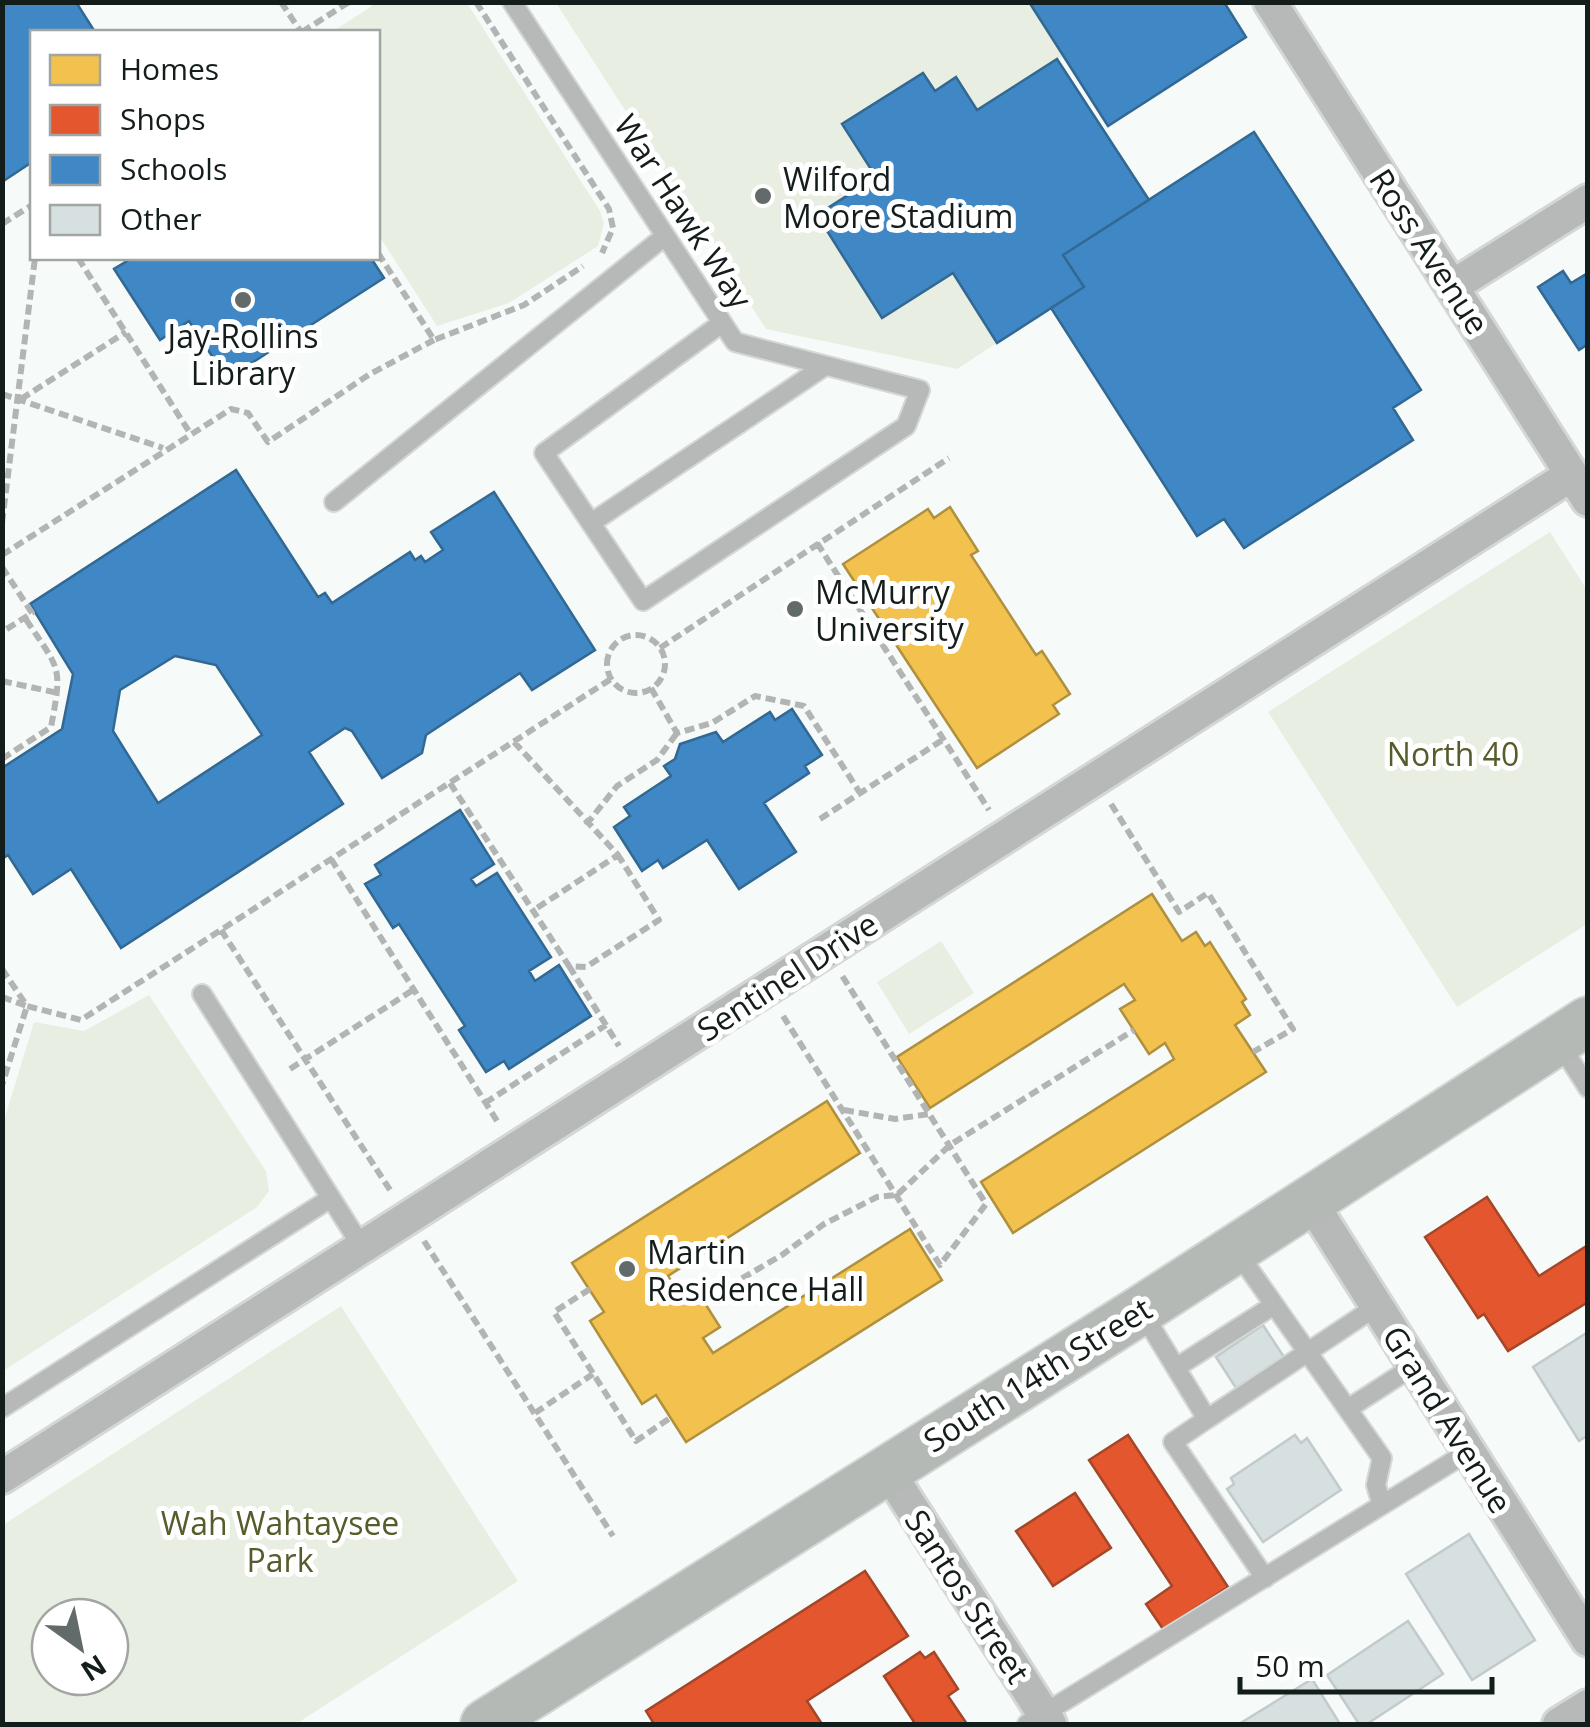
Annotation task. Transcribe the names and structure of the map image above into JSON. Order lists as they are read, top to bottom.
{
  "streets": {
    "main road": ["South 14th Street"],
    "street": [
      "Ross Avenue",
      "Sentinel Drive",
      "Grand Avenue",
      "Santos Street"
    ],
    "lane": ["War Hawk Way"]
  },
  "crossings": [
    ["Ross Avenue", "Sentinel Drive"],
    ["South 14th Street", "Grand Avenue"],
    ["South 14th Street", "Santos Street"]
  ],
  "parks": ["North 40", "Wah Wahtaysee Park"],
  "places": [
    "Wilford Moore Stadium",
    "Jay-Rollins Library",
    "McMurry University",
    "Martin Residence Hall"
  ],
  "legend": [
    "Homes",
    "Shops",
    "Schools",
    "Other"
  ],
  "scale_bar": "50 m",
  "north": "bottom right"
}
